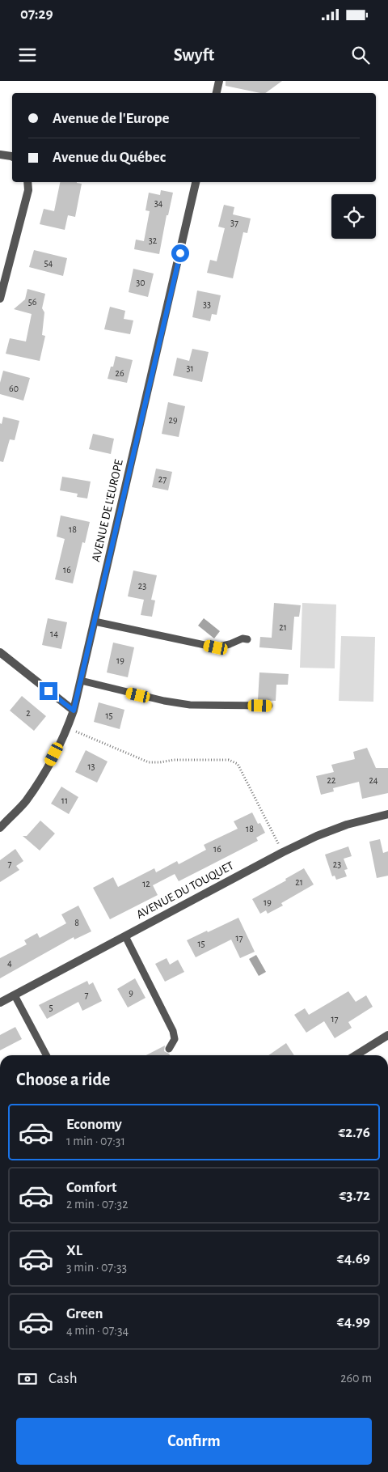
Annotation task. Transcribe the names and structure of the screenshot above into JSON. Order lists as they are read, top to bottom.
{
  "streets": {
    "street": ["AVENUE DE L'EUROPE", "AVENUE DU TOUQUET"]
  },
  "house_numbers": [
    "34",
    "37",
    "32",
    "54",
    "30",
    "56",
    "33",
    "31",
    "26",
    "60",
    "29",
    "27",
    "18",
    "16",
    "23",
    "21",
    "14",
    "19",
    "2",
    "15",
    "13",
    "22",
    "24",
    "11",
    "18",
    "16",
    "7",
    "23",
    "21",
    "12",
    "19",
    "8",
    "17",
    "15",
    "4",
    "9",
    "7",
    "5",
    "17"
  ],
  "page": {
    "status": "07:29",
    "header": "Swyft",
    "banner": ["Avenue de l'Europe", "Avenue du Québec"],
    "heading": "Choose a ride",
    "list": [
      {
        "name": "Economy",
        "note": "1 min · 07:31",
        "value": "€2.76"
      },
      {
        "name": "Comfort",
        "note": "2 min · 07:32",
        "value": "€3.72"
      },
      {
        "name": "XL",
        "note": "3 min · 07:33",
        "value": "€4.69"
      },
      {
        "name": "Green",
        "note": "4 min · 07:34",
        "value": "€4.99"
      }
    ],
    "pay": ["Cash", "260 m"],
    "buttons": "Confirm"
  }
}
